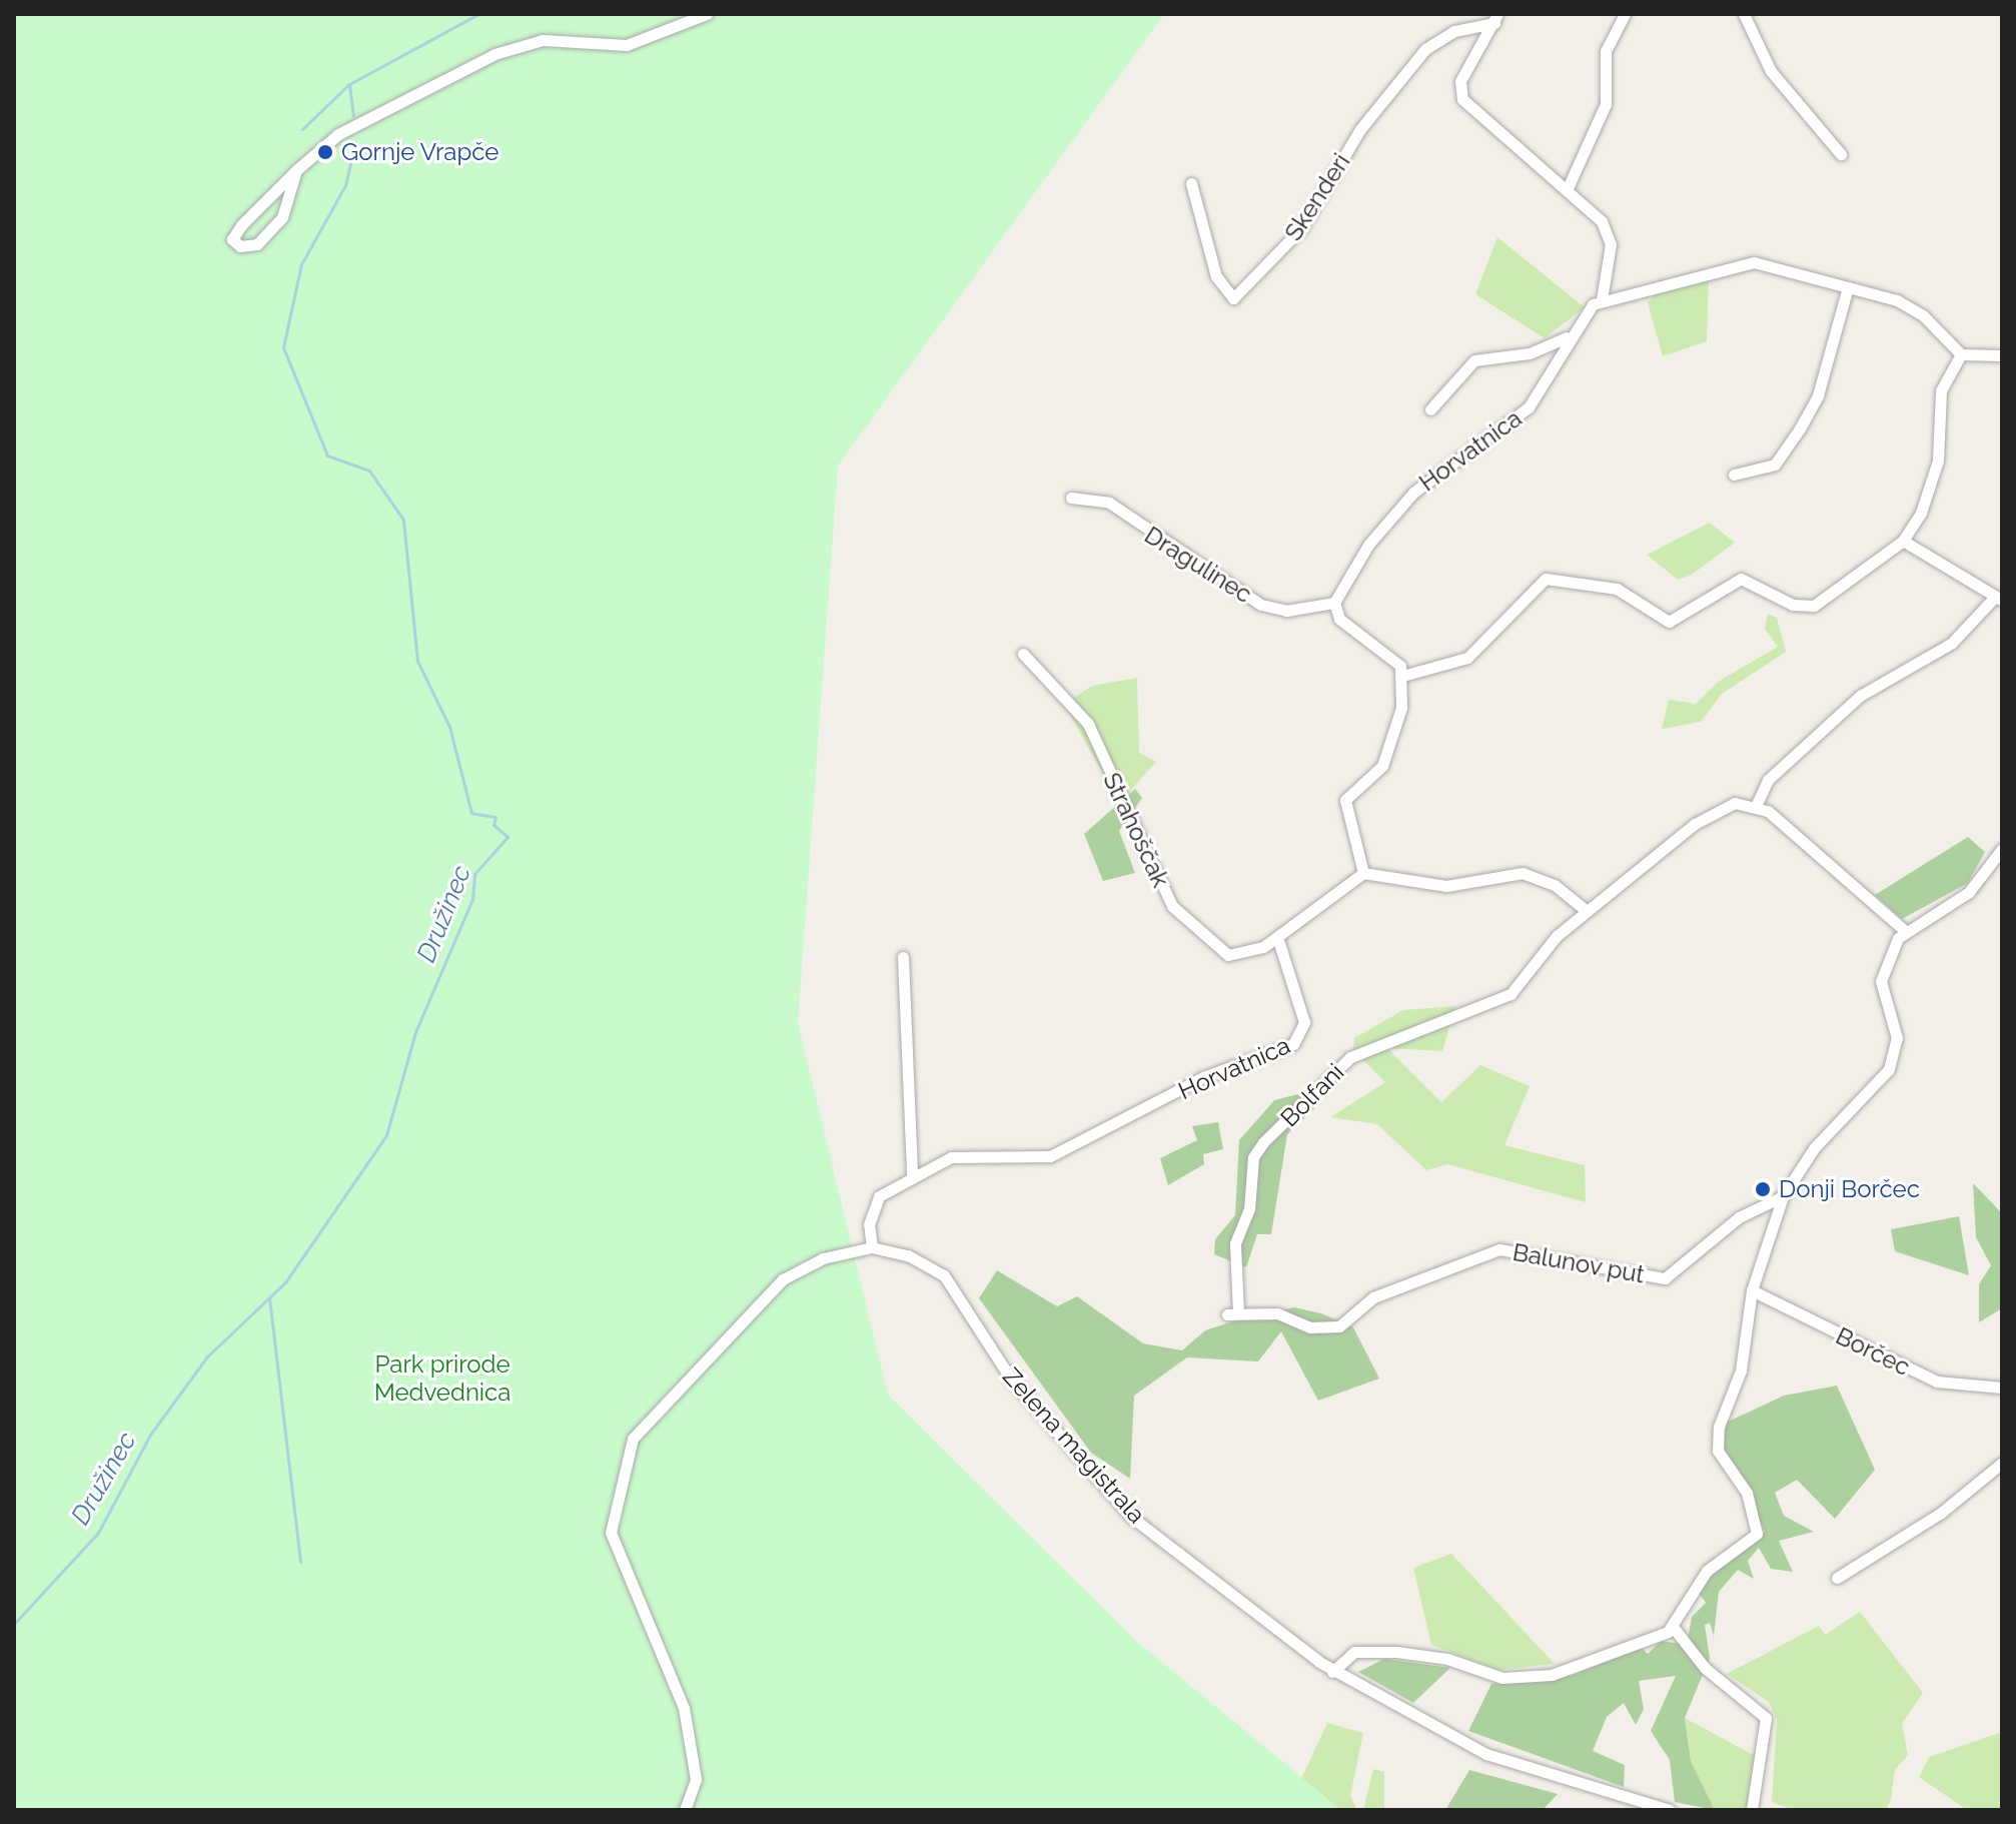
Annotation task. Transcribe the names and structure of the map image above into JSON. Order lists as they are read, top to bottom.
{
  "streets": {
    "street": [
      "Skenderi",
      "Horvatnica",
      "Dragulinec",
      "Strahoščak",
      "Bolfani",
      "Balunov put",
      "Borčec",
      "Zelena magistrala"
    ]
  },
  "crossings": [
    ["Horvatnica", "Dragulinec"],
    ["Horvatnica", "Strahoščak"],
    ["Horvatnica", "Zelena magistrala"],
    ["Bolfani", "Balunov put"]
  ],
  "water": ["Družinec"],
  "parks": ["Park prirode Medvednica"],
  "places": ["Gornje Vrapče", "Donji Borčec"]
}
